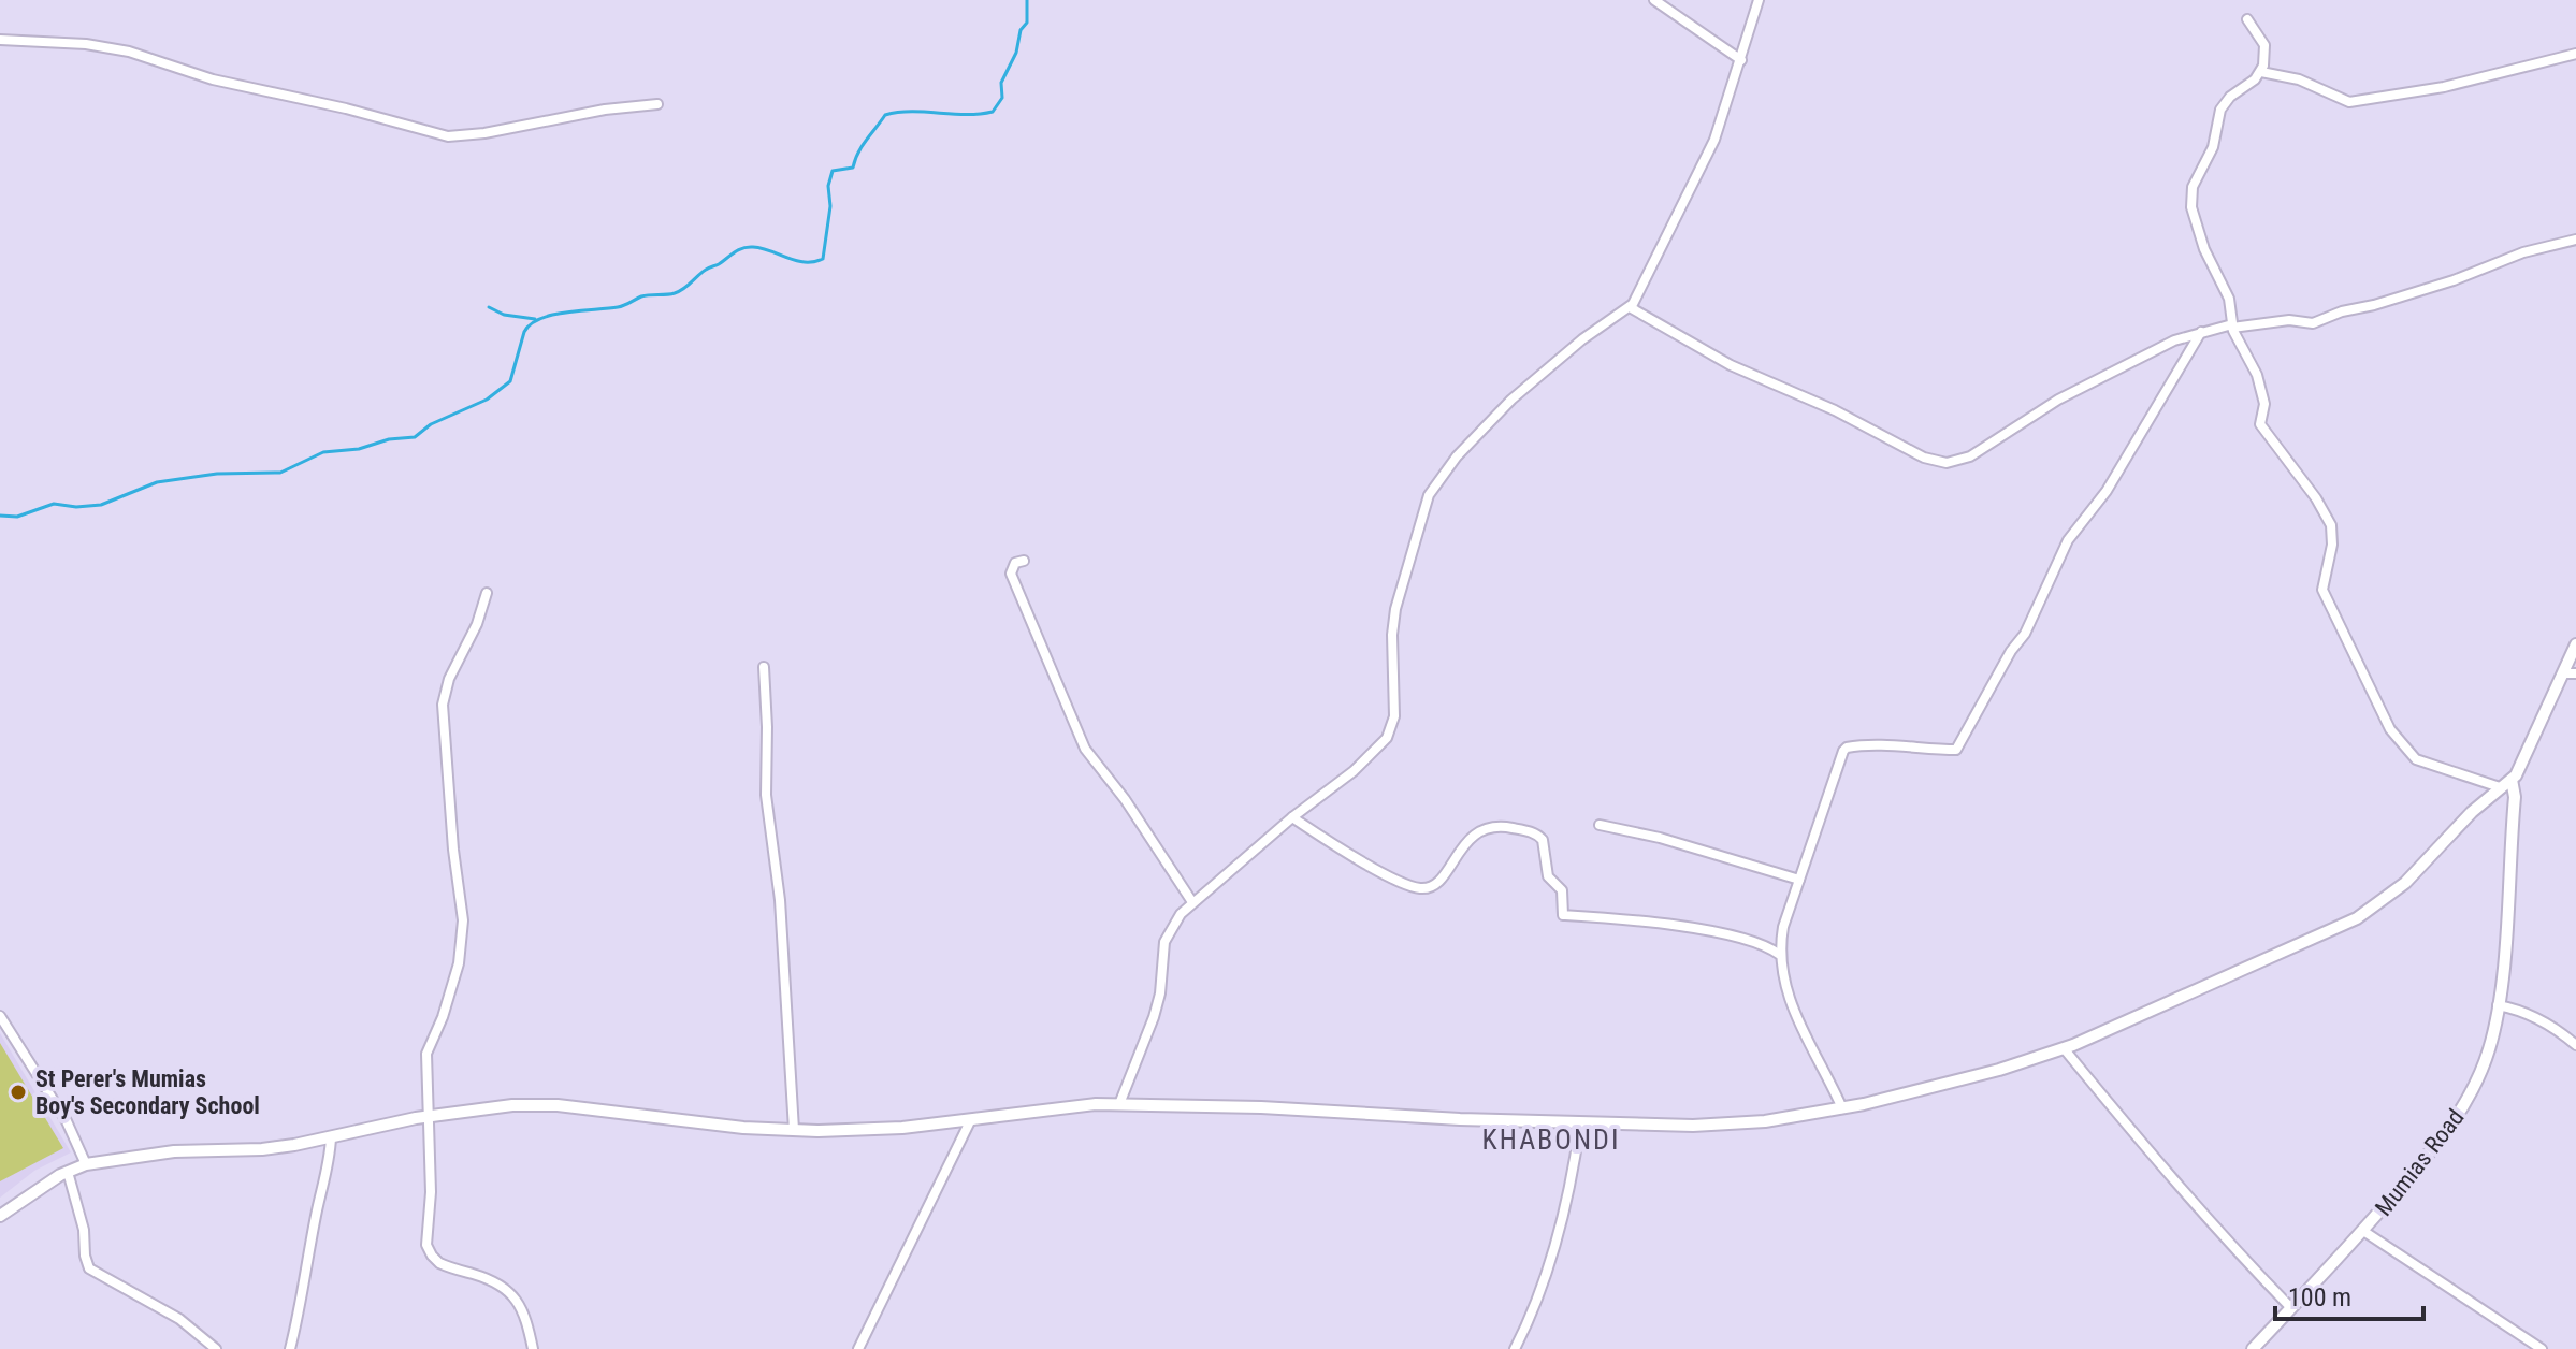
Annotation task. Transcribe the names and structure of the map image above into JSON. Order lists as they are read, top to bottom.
{
  "streets": {
    "street": ["Mumias Road"]
  },
  "districts": ["KHABONDI"],
  "places": ["St Perer's Mumias Boy's Secondary School"],
  "scale_bar": "100 m"
}
